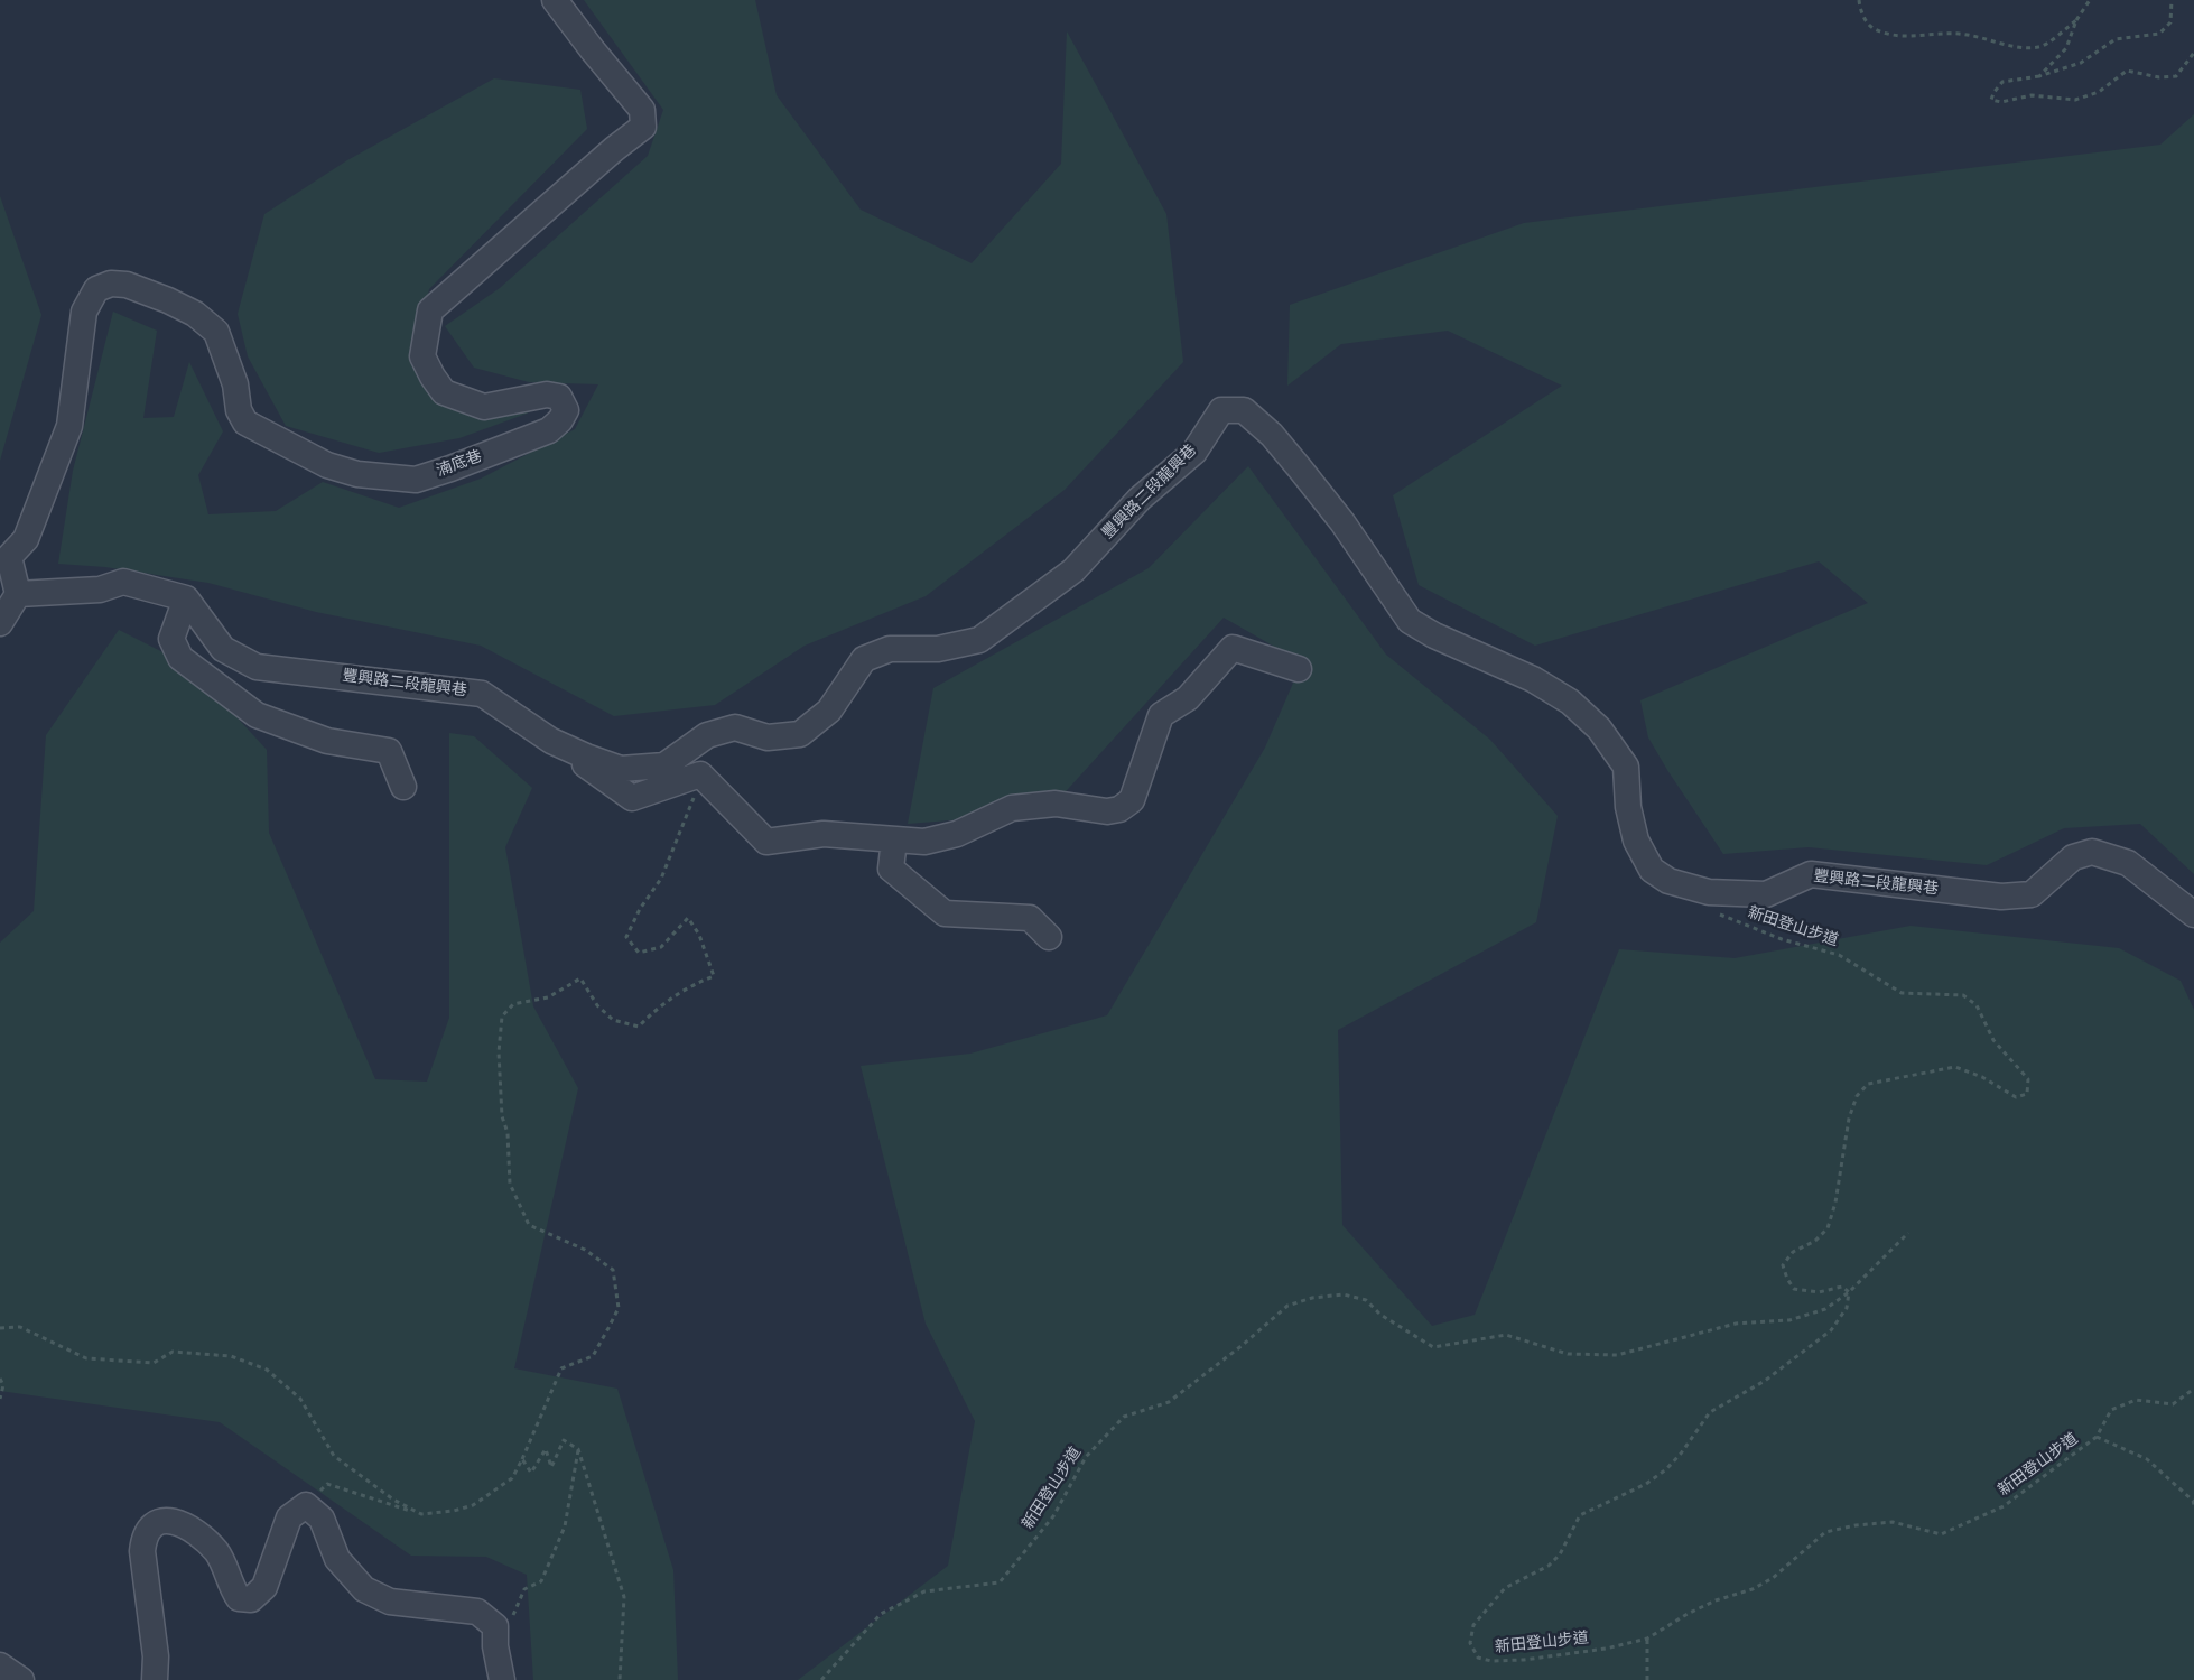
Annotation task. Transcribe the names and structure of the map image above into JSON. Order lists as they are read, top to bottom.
{
  "streets": {
    "street": ["湳底巷", "豐興路二段龍興巷"],
    "path": ["新田登山步道"]
  }
}
